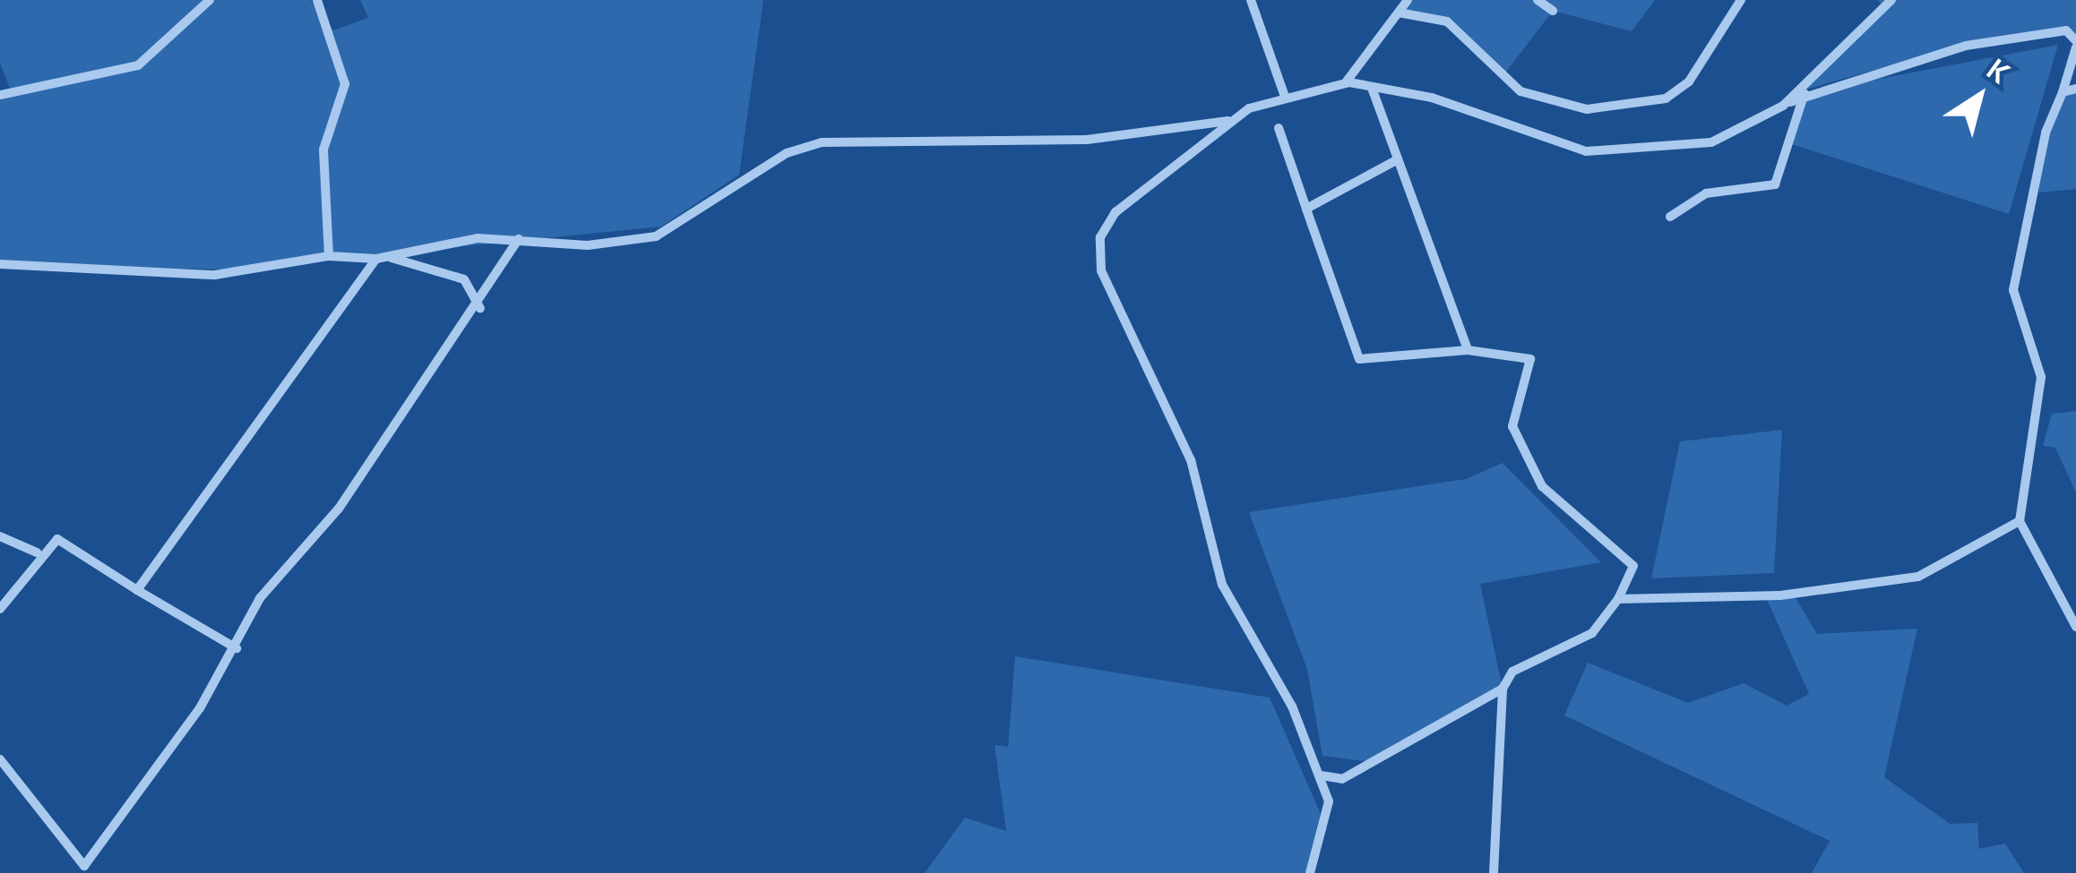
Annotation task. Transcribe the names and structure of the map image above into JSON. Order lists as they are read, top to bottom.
{
  "north": "top right"
}
